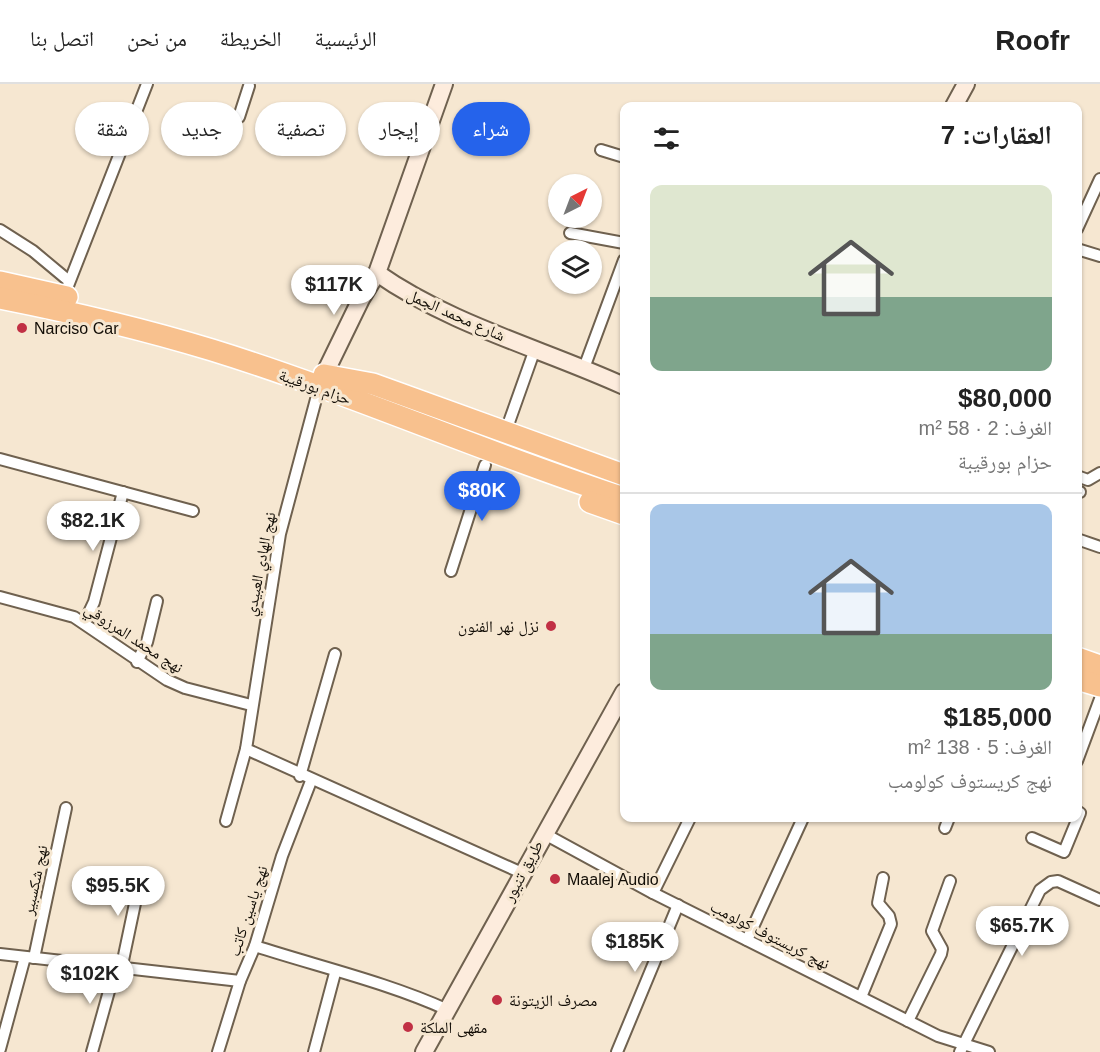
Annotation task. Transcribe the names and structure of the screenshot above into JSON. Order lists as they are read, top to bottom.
{
  "streets": {
    "highway": ["حزام بورقيبة"],
    "street": [
      "شارع محمد الجمل",
      "نهج الهادي العبيدي",
      "نهج محمد المرزوقي",
      "طريق تنيور",
      "نهج شكسبير",
      "نهج ياسين كاتب",
      "نهج كريستوف كولومب"
    ]
  },
  "crossings": [
    ["حزام بورقيبة", "نهج الهادي العبيدي"],
    ["نهج الهادي العبيدي", "نهج محمد المرزوقي"],
    ["طريق تنيور", "نهج كريستوف كولومب"]
  ],
  "places": [
    "Narciso Car",
    "نزل نهر الفنون",
    "Maalej Audio",
    "مصرف الزيتونة",
    "مقهى الملكة"
  ],
  "north": "top right",
  "page": {
    "header": "Roofr",
    "nav": [
      "الرئيسية",
      "الخريطة",
      "من نحن",
      "اتصل بنا"
    ],
    "chip": [
      "شراء",
      "إيجار",
      "تصفية",
      "جديد",
      "شقة"
    ],
    "heading": "العقارات: 7",
    "list": [
      {
        "name": "$80,000",
        "note": "الغرف: 2 · 58 m² · حزام بورقيبة"
      },
      {
        "name": "$185,000",
        "note": "الغرف: 5 · 138 m² · نهج كريستوف كولومب"
      }
    ],
    "price": [
      "$117K",
      "$80K",
      "$82.1K",
      "$95.5K",
      "$65.7K",
      "$185K",
      "$102K"
    ]
  }
}
